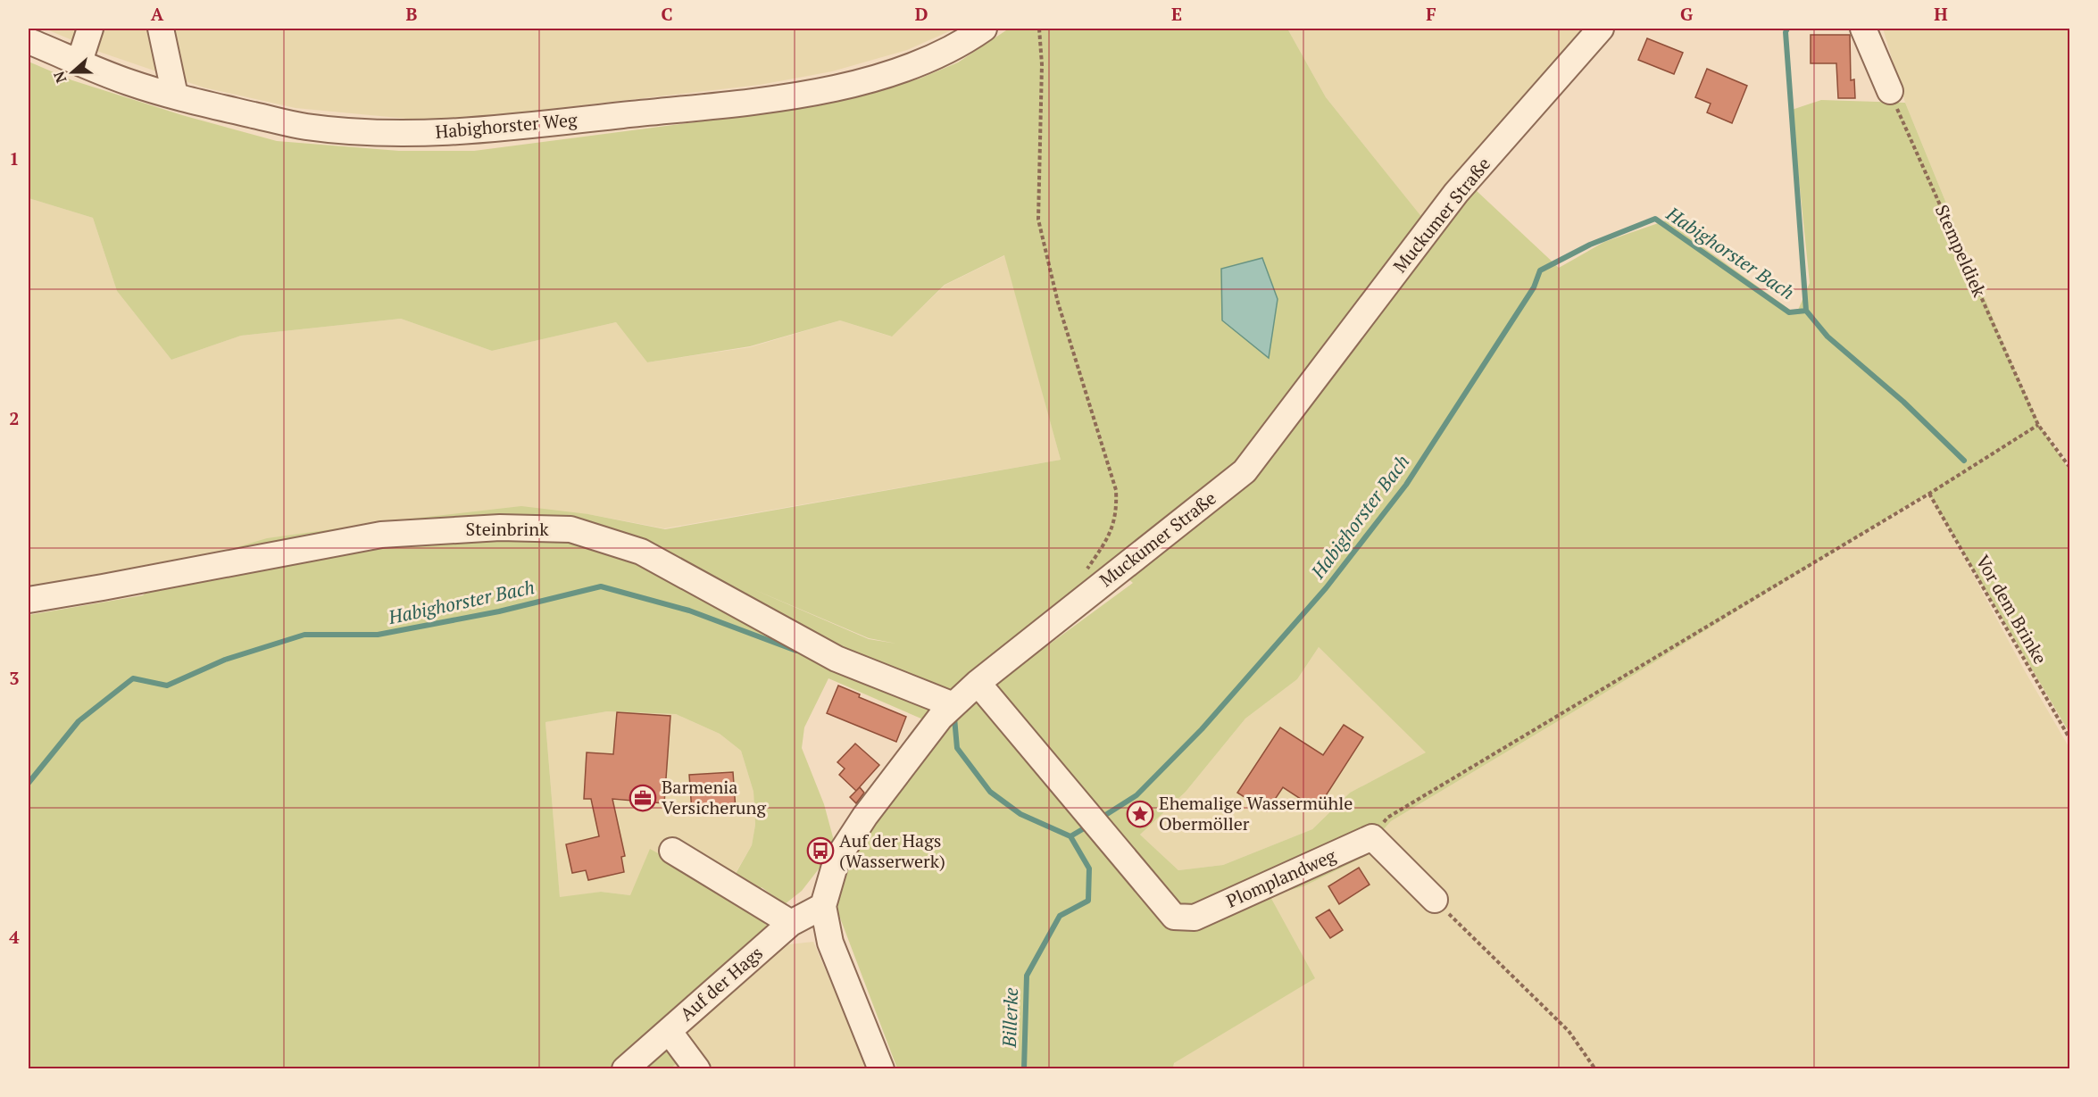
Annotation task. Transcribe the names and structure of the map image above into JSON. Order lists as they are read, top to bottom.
{
  "streets": {
    "street": [
      "Habighorster Weg",
      "Muckumer Straße",
      "Steinbrink",
      "Plomplandweg",
      "Auf der Hags"
    ],
    "path": ["Stempeldiek", "Vor dem Brinke"]
  },
  "crossings": [
    ["Muckumer Straße", "Steinbrink"],
    ["Muckumer Straße", "Plomplandweg"],
    ["Muckumer Straße", "Auf der Hags"]
  ],
  "water": ["Habighorster Bach", "Billerke"],
  "places": {
    "office": ["Barmenia Versicherung"],
    "place": ["Ehemalige Wassermühle Obermöller"],
    "bus stop": ["Auf der Hags (Wasserwerk)"]
  },
  "north": "left",
  "grid": {
    "columns": [
      "A",
      "B",
      "C",
      "D",
      "E",
      "F",
      "G",
      "H"
    ],
    "rows": [
      "1",
      "2",
      "3",
      "4"
    ]
  }
}
